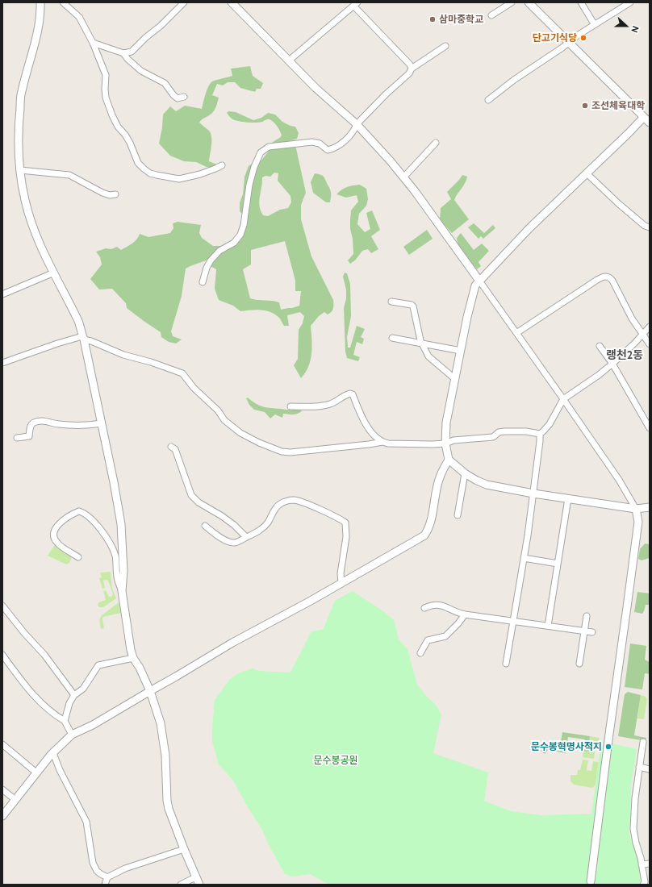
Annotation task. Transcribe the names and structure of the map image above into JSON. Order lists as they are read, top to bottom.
{
  "districts": ["랭천2동"],
  "parks": ["문수봉공원"],
  "places": [
    "삼마중학교",
    "단고기식당",
    "조선체육대학",
    "문수봉혁명사적지"
  ],
  "north": "right"
}
